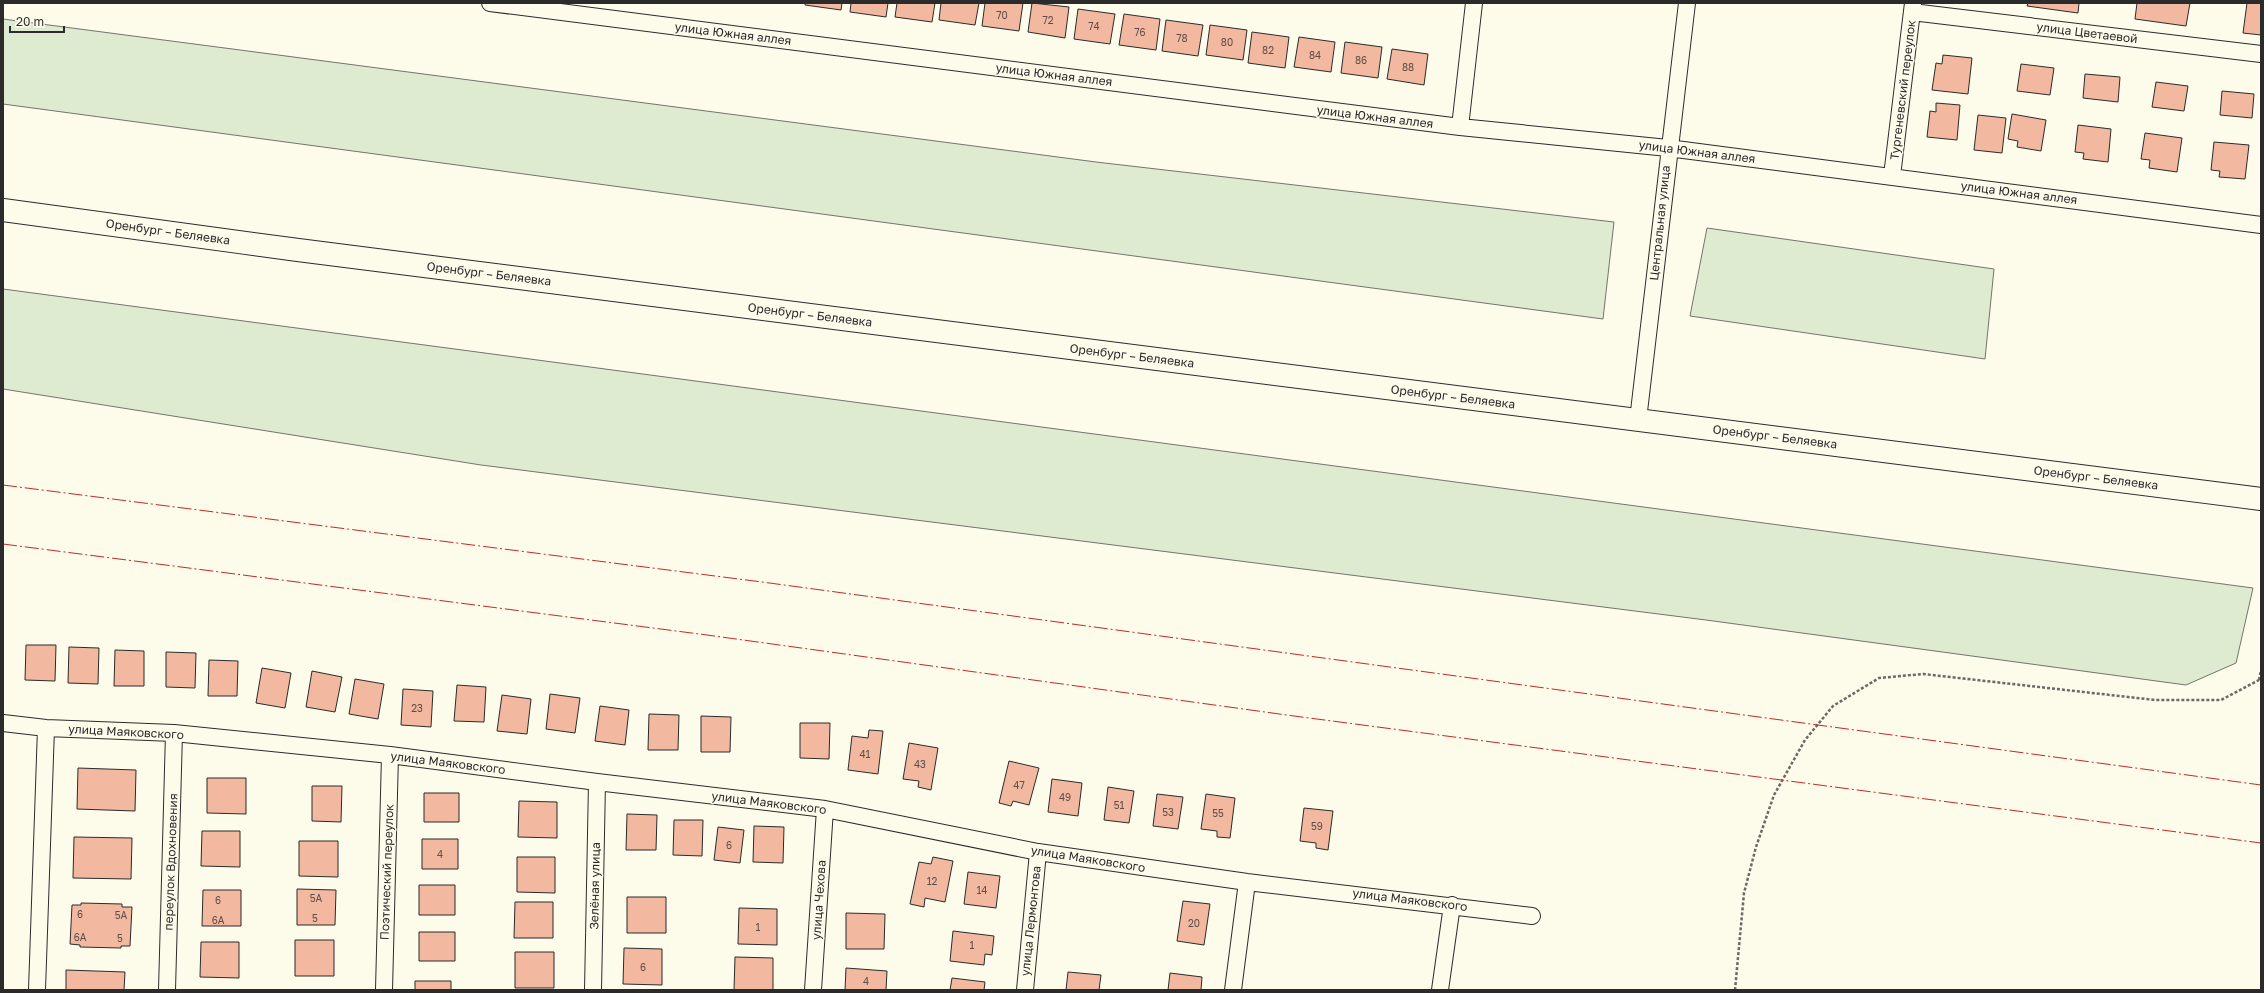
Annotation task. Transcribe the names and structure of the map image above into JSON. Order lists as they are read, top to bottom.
{
  "streets": {
    "main road": ["Оренбург – Беляевка"],
    "street": [
      "улица Цветаевой",
      "улица Южная аллея",
      "Тургеневский переулок",
      "Центральная улица",
      "улица Маяковского",
      "переулок Вдохновения",
      "Поэтический переулок",
      "Зелёная улица",
      "улица Чехова",
      "улица Лермонтова"
    ]
  },
  "crossings": [
    ["улица Цветаевой", "Тургеневский переулок"],
    ["улица Южная аллея", "Тургеневский переулок"],
    ["улица Южная аллея", "Центральная улица"],
    ["Центральная улица", "Оренбург – Беляевка"],
    ["улица Маяковского", "переулок Вдохновения"],
    ["улица Маяковского", "Поэтический переулок"],
    ["улица Маяковского", "Зелёная улица"],
    ["улица Маяковского", "улица Чехова"],
    ["улица Маяковского", "улица Лермонтова"]
  ],
  "house_numbers": [
    "70",
    "72",
    "74",
    "76",
    "78",
    "80",
    "82",
    "84",
    "86",
    "88",
    "23",
    "41",
    "43",
    "47",
    "49",
    "51",
    "53",
    "55",
    "59",
    "6",
    "4",
    "12",
    "14",
    "5А",
    "6",
    "6",
    "5А",
    "5",
    "6А",
    "20",
    "1",
    "6А",
    "5",
    "1",
    "6",
    "4"
  ],
  "scale_bar": "20 m"
}
